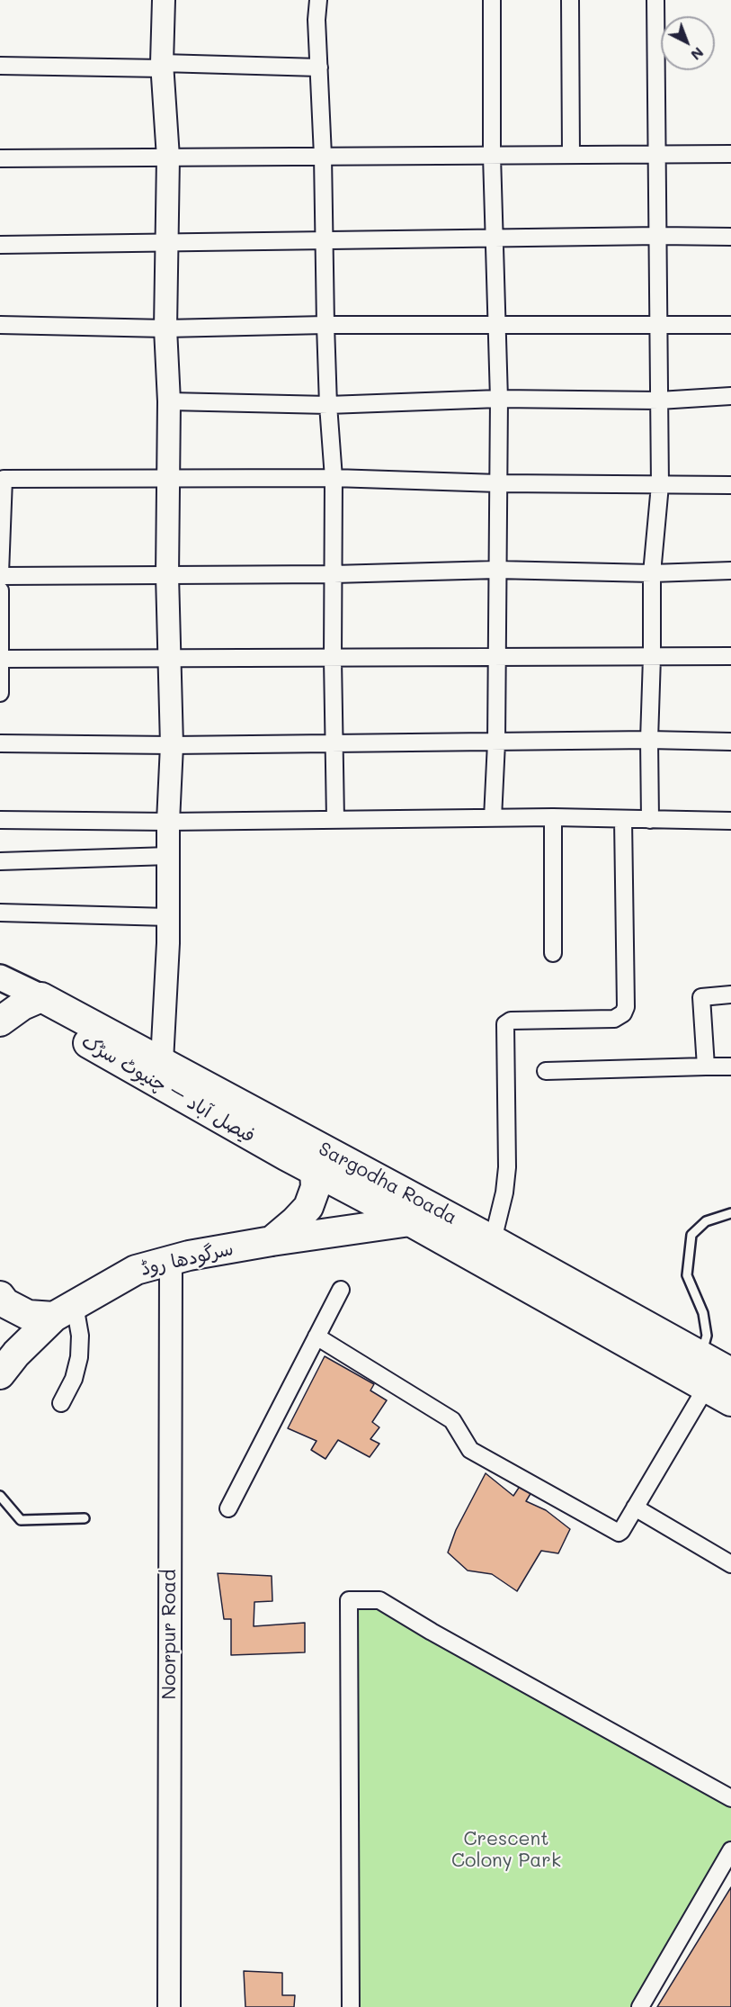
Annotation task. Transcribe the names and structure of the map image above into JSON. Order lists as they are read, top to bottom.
{
  "streets": {
    "highway": ["فیصل آباد – چنیوٹ سڑک", "Sargodha Roada", "سرگودھا روڈ"],
    "street": ["Noorpur Road"]
  },
  "crossings": [
    ["فیصل آباد – چنیوٹ سڑک", "Sargodha Roada"],
    ["Sargodha Roada", "سرگودھا روڈ"],
    ["سرگودھا روڈ", "Noorpur Road"]
  ],
  "parks": ["Crescent Colony Park"],
  "north": "bottom right"
}
